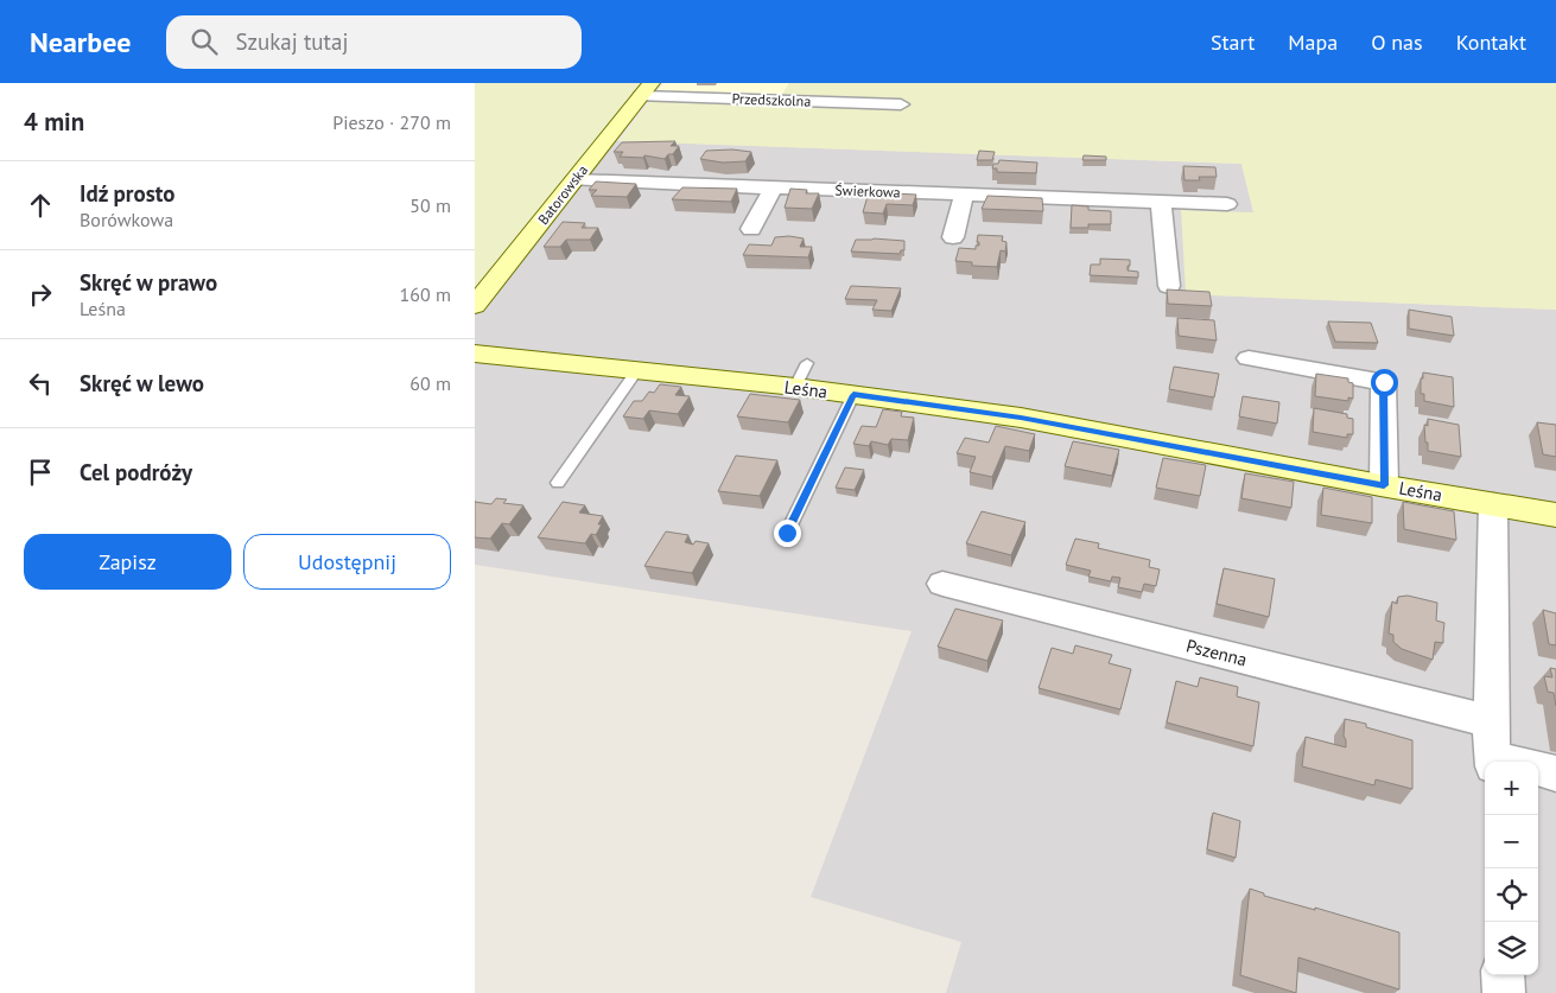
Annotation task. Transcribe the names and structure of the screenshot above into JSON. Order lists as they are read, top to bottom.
{
  "streets": {
    "street": [
      "Przedszkolna",
      "Świerkowa",
      "Batorowska",
      "Leśna",
      "Pszenna"
    ]
  },
  "crossings": [
    ["Przedszkolna", "Batorowska"],
    ["Świerkowa", "Batorowska"]
  ],
  "page": {
    "header": "Nearbee",
    "search": "Szukaj tutaj",
    "nav": [
      "Start",
      "Mapa",
      "O nas",
      "Kontakt"
    ],
    "heading": ["4 min", "Pieszo · 270 m"],
    "list": [
      ["Idź prosto", "Borówkowa", "50 m"],
      ["Skręć w prawo", "Leśna", "160 m"],
      ["Skręć w lewo", "60 m"],
      "Cel podróży"
    ],
    "buttons": ["Zapisz", "Udostępnij"],
    "map_buttons": ["+", "−"]
  }
}
